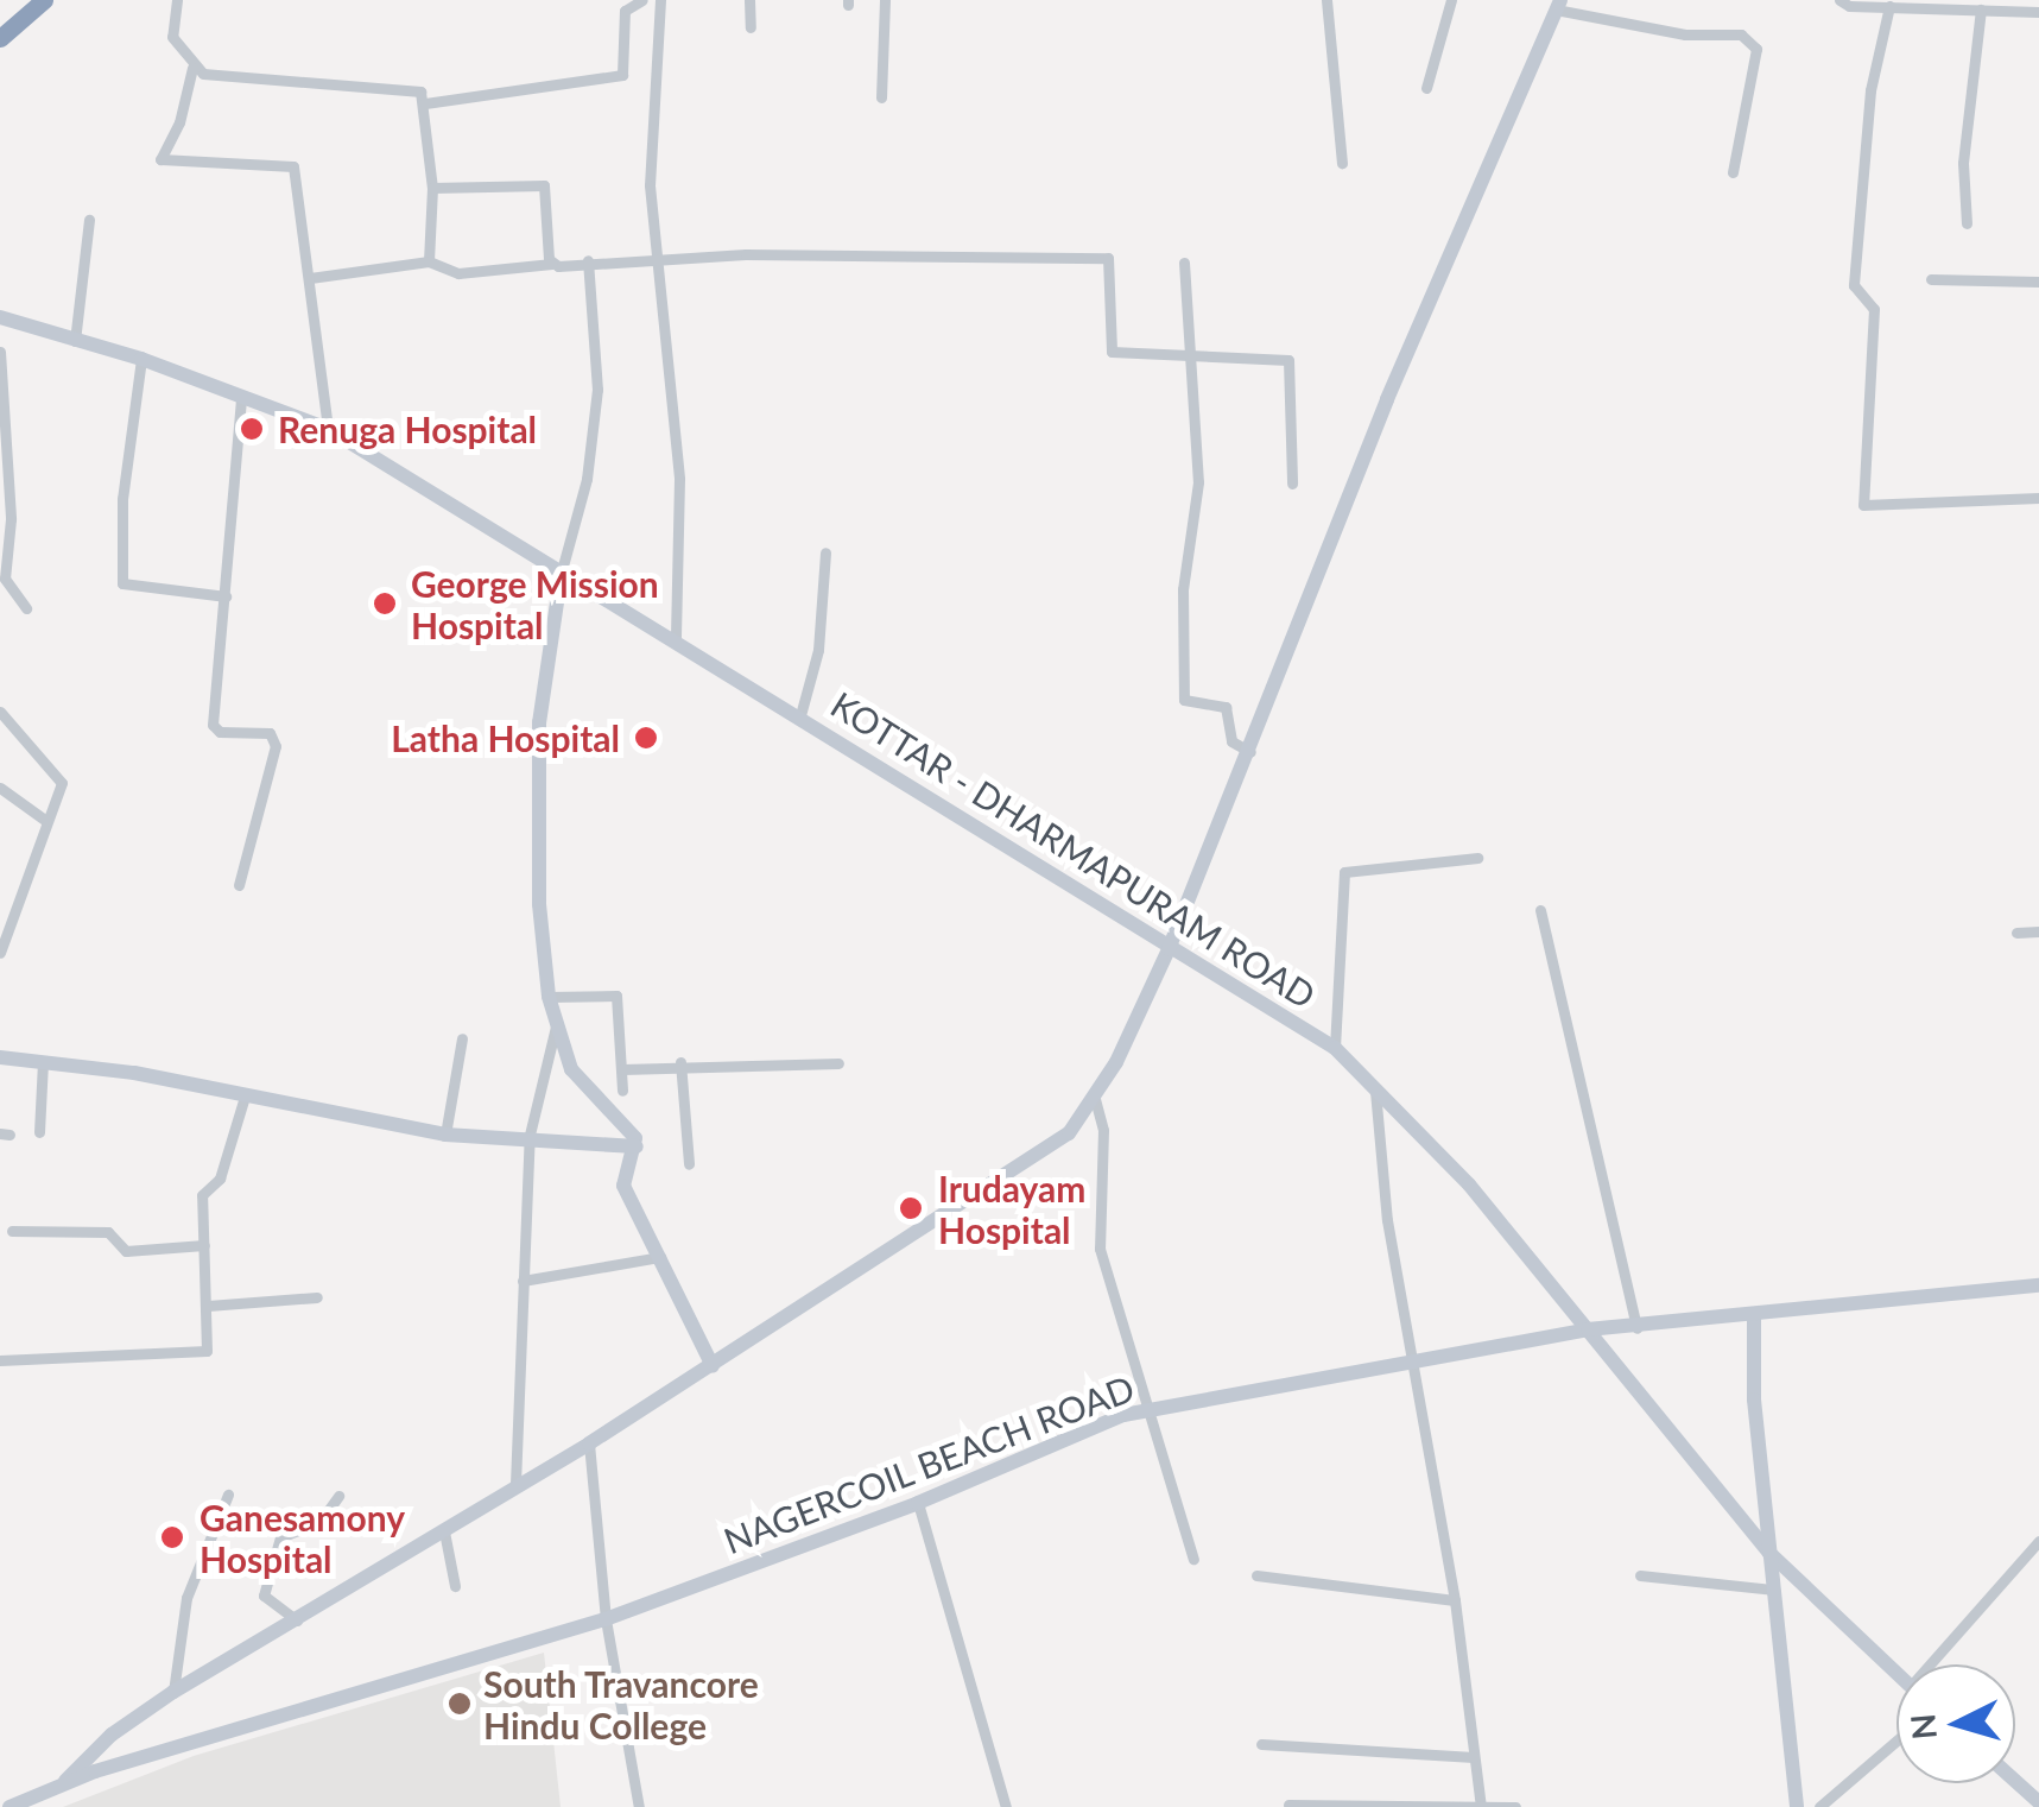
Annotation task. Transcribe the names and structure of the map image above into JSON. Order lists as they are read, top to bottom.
{
  "streets": {
    "main road": ["KOTTAR - DHARMAPURAM ROAD", "NAGERCOIL BEACH ROAD"]
  },
  "crossings": [
    ["KOTTAR - DHARMAPURAM ROAD", "NAGERCOIL BEACH ROAD"]
  ],
  "places": [
    "Renuga Hospital",
    "George Mission Hospital",
    "Latha Hospital",
    "Irudayam Hospital",
    "Ganesamony Hospital",
    "South Travancore Hindu College"
  ],
  "north": "left"
}
